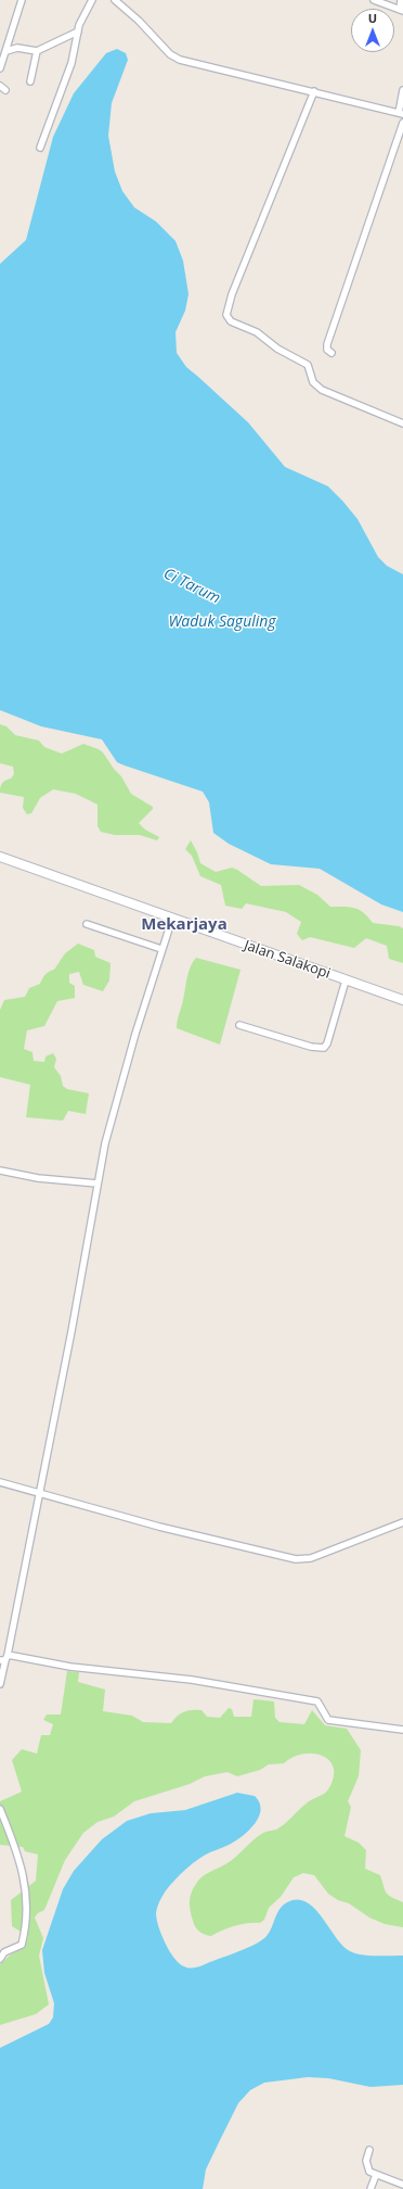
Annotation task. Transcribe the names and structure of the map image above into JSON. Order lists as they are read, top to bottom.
{
  "streets": {
    "street": ["Jalan Salakopi"]
  },
  "districts": ["Mekarjaya"],
  "water": ["Ci Tarum", "Waduk Saguling"],
  "north": "top"
}
